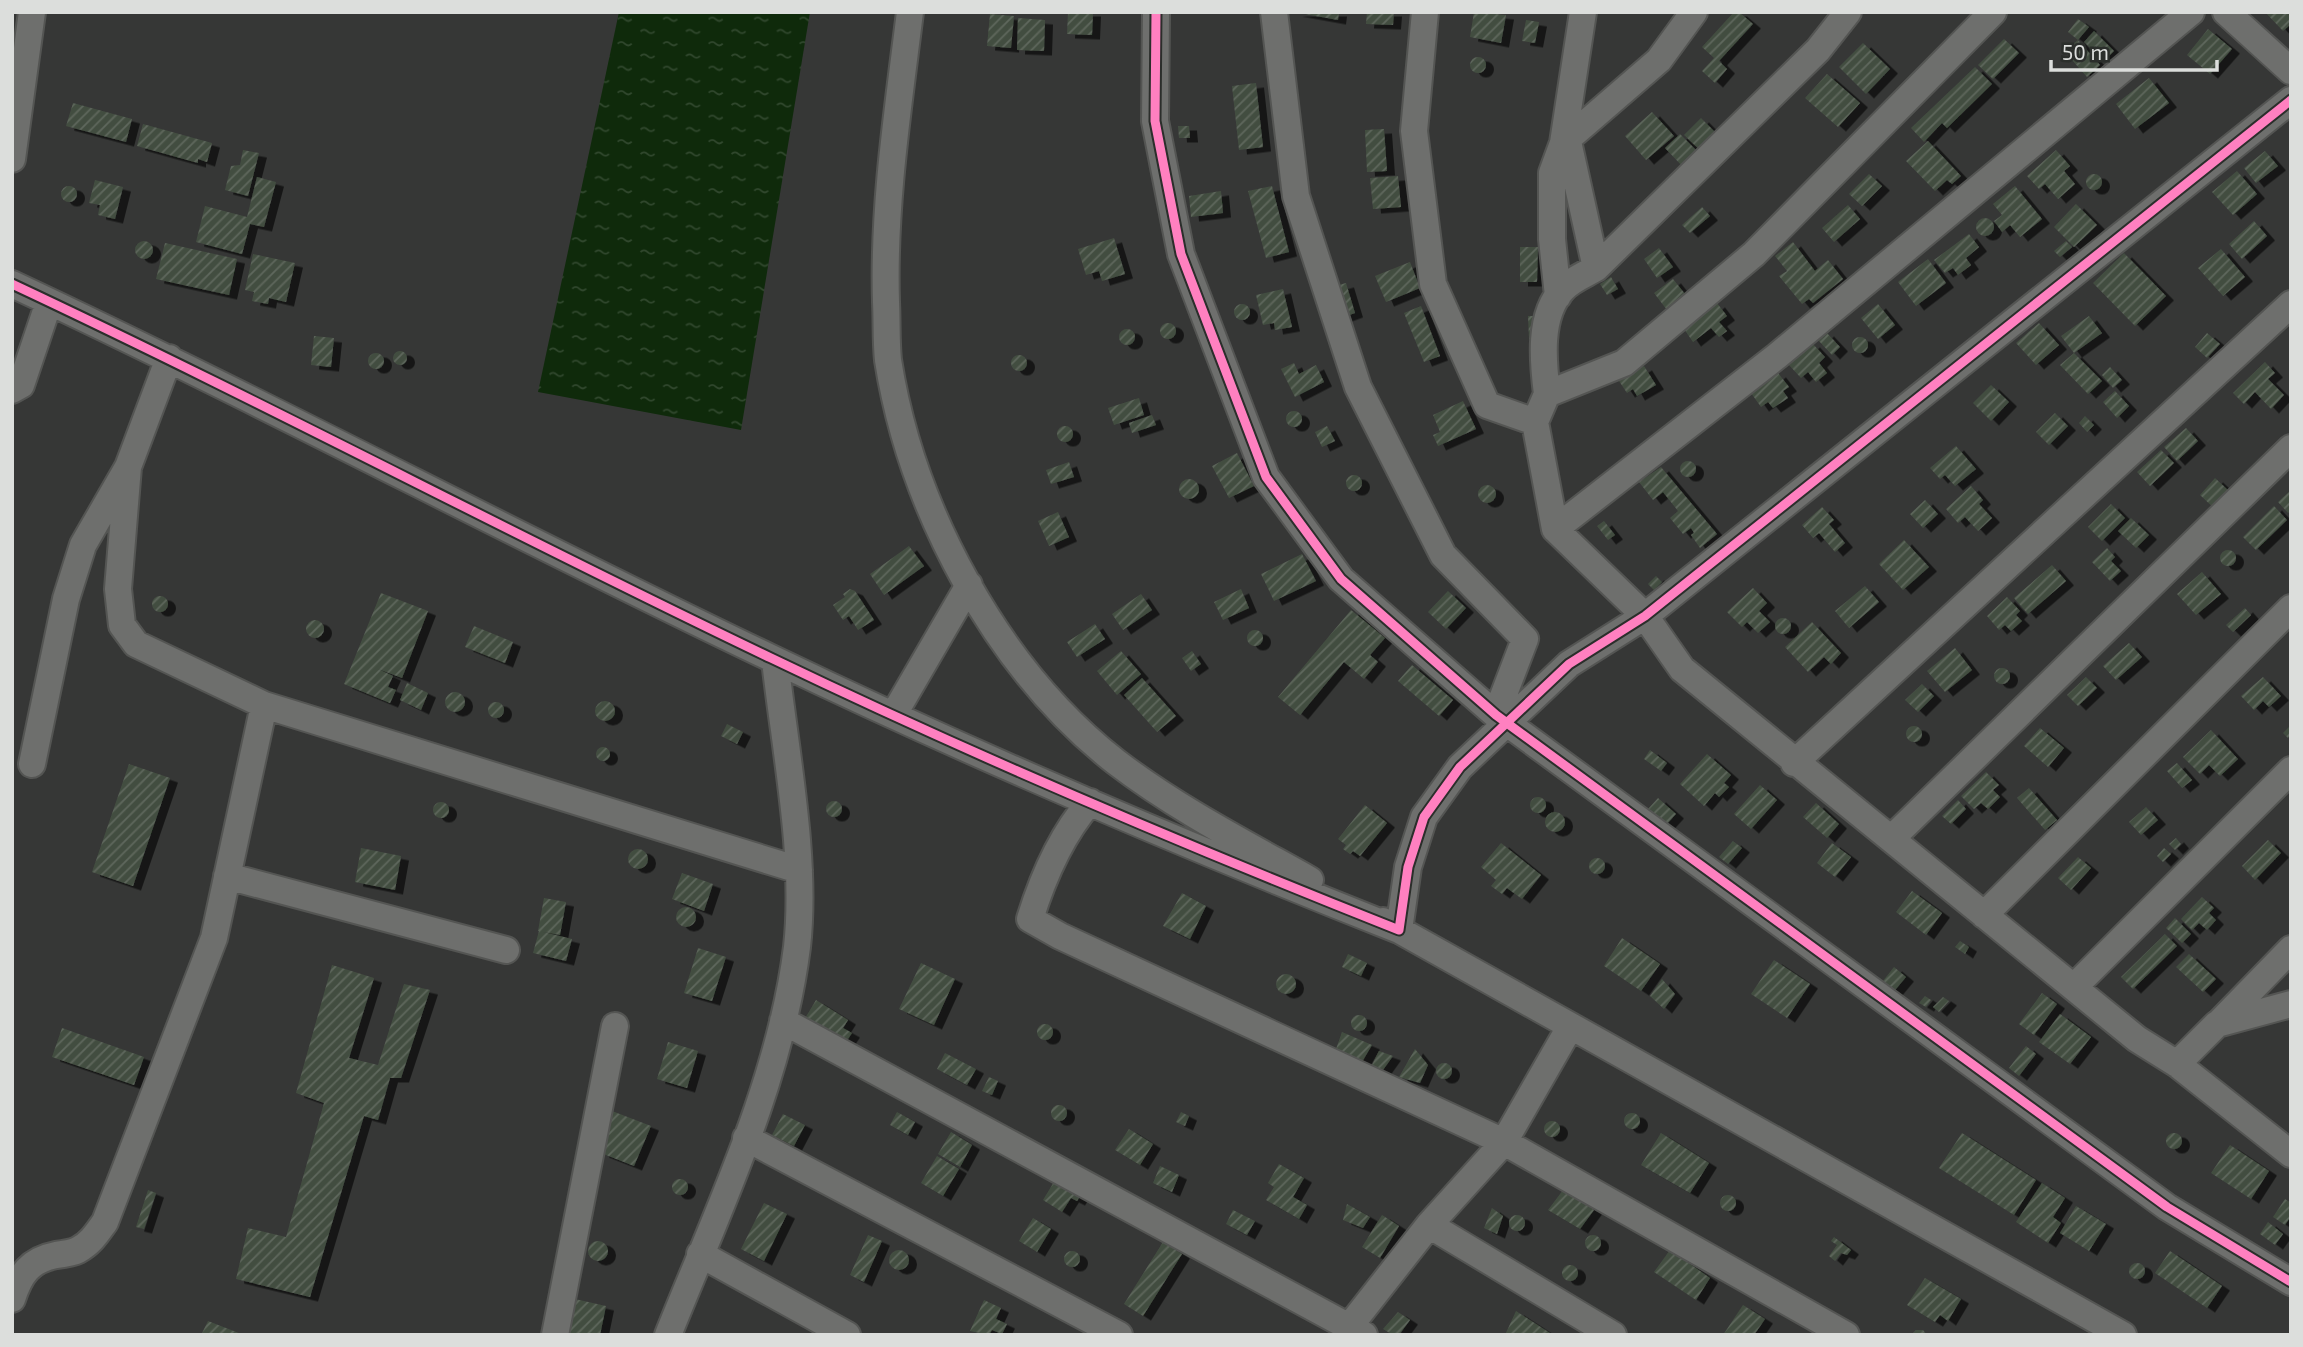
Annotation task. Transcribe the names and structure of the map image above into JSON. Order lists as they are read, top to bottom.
{
  "scale_bar": "50 m"
}
